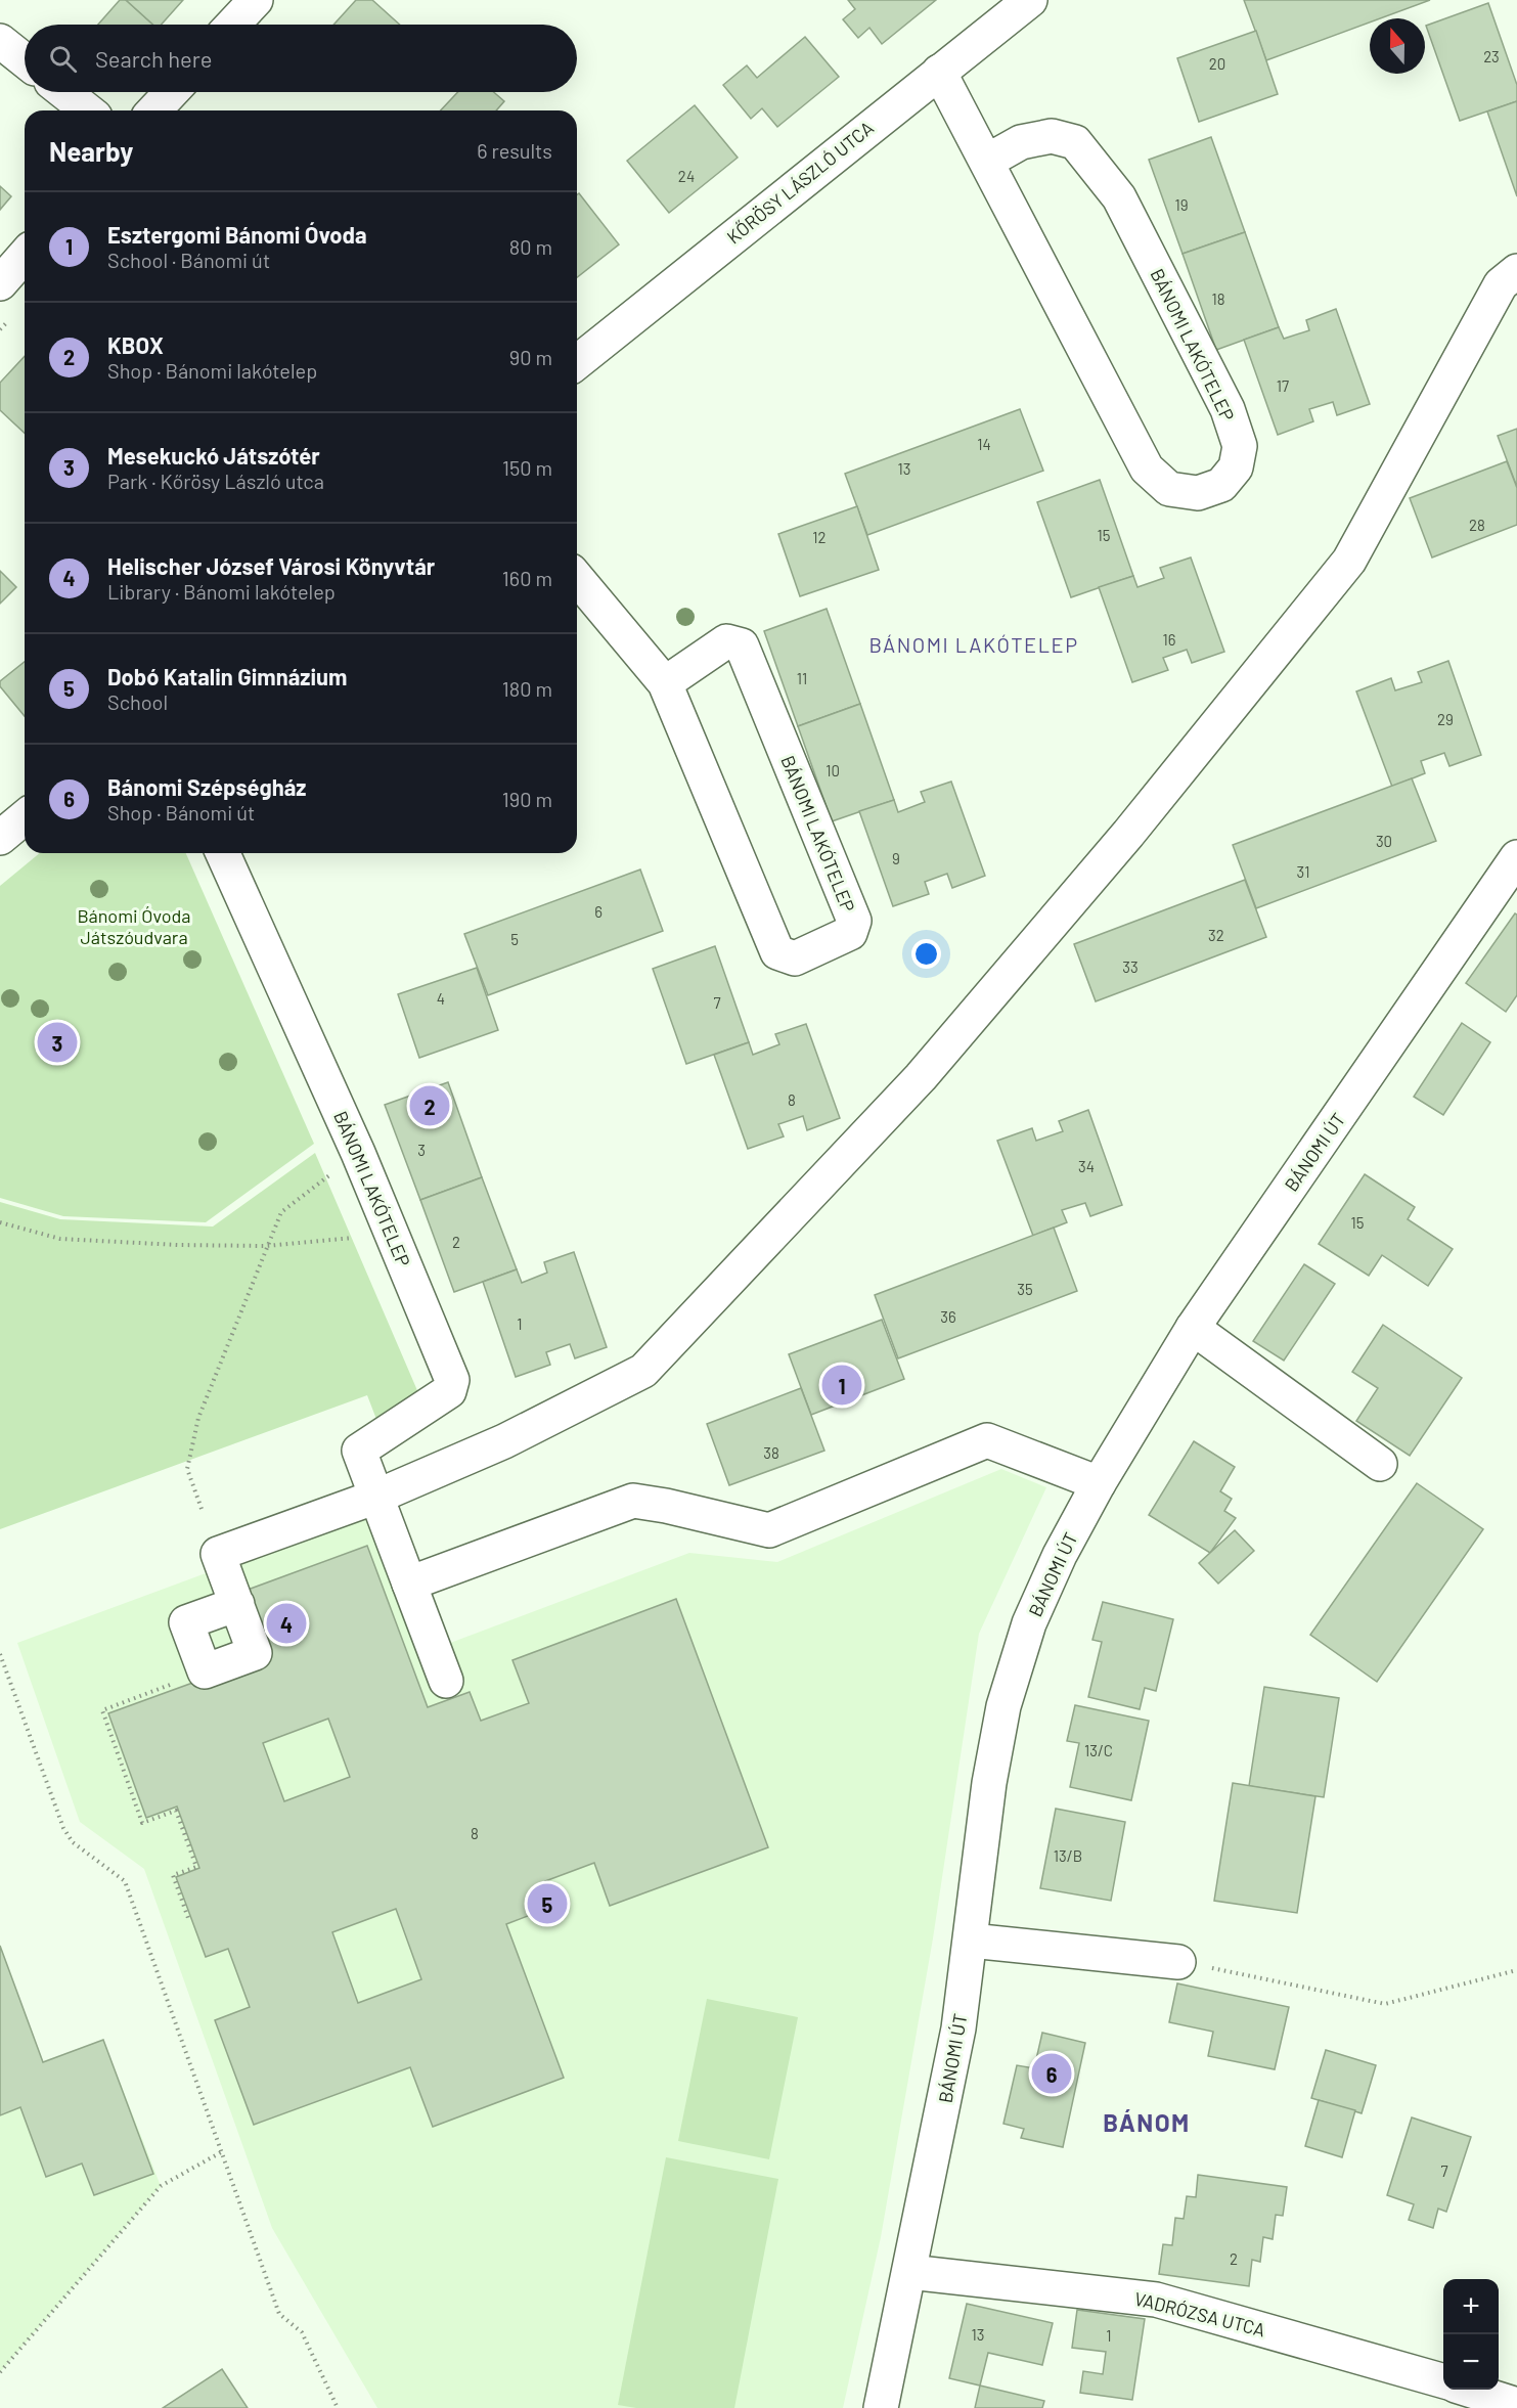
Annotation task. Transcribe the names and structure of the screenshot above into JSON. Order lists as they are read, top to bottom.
{
  "streets": {
    "street": [
      "KŐRÖSY LÁSZLÓ UTCA",
      "BÁNOMI LAKÓTELEP",
      "BÁNOMI ÚT",
      "VADRÓZSA UTCA"
    ]
  },
  "crossings": [
    ["KŐRÖSY LÁSZLÓ UTCA", "BÁNOMI LAKÓTELEP"],
    ["BÁNOMI ÚT", "VADRÓZSA UTCA"]
  ],
  "districts": ["BÁNOMI LAKÓTELEP", "BÁNOM"],
  "parks": ["Bánomi Óvoda Játszóudvara"],
  "house_numbers": [
    "23",
    "20",
    "24",
    "19",
    "18",
    "17",
    "14",
    "13",
    "28",
    "15",
    "12",
    "16",
    "11",
    "29",
    "10",
    "30",
    "9",
    "31",
    "6",
    "32",
    "5",
    "33",
    "4",
    "7",
    "8",
    "3",
    "34",
    "15",
    "2",
    "35",
    "36",
    "1",
    "38",
    "13/C",
    "8",
    "13/B",
    "7",
    "2",
    "13",
    "1"
  ],
  "north": "top",
  "page": {
    "search": "Search here",
    "heading": ["Nearby", "6 results"],
    "list": [
      {
        "mark": "1",
        "name": "Esztergomi Bánomi Óvoda",
        "note": "School · Bánomi út",
        "value": "80 m"
      },
      {
        "mark": "2",
        "name": "KBOX",
        "note": "Shop · Bánomi lakótelep",
        "value": "90 m"
      },
      {
        "mark": "3",
        "name": "Mesekuckó Játszótér",
        "note": "Park · Kőrösy László utca",
        "value": "150 m"
      },
      {
        "mark": "4",
        "name": "Helischer József Városi Könyvtár",
        "note": "Library · Bánomi lakótelep",
        "value": "160 m"
      },
      {
        "mark": "5",
        "name": "Dobó Katalin Gimnázium",
        "note": "School",
        "value": "180 m"
      },
      {
        "mark": "6",
        "name": "Bánomi Szépségház",
        "note": "Shop · Bánomi út",
        "value": "190 m"
      }
    ],
    "pins": [
      "3",
      "2",
      "1",
      "4",
      "5",
      "6"
    ],
    "map_buttons": ["+", "−"]
  }
}
